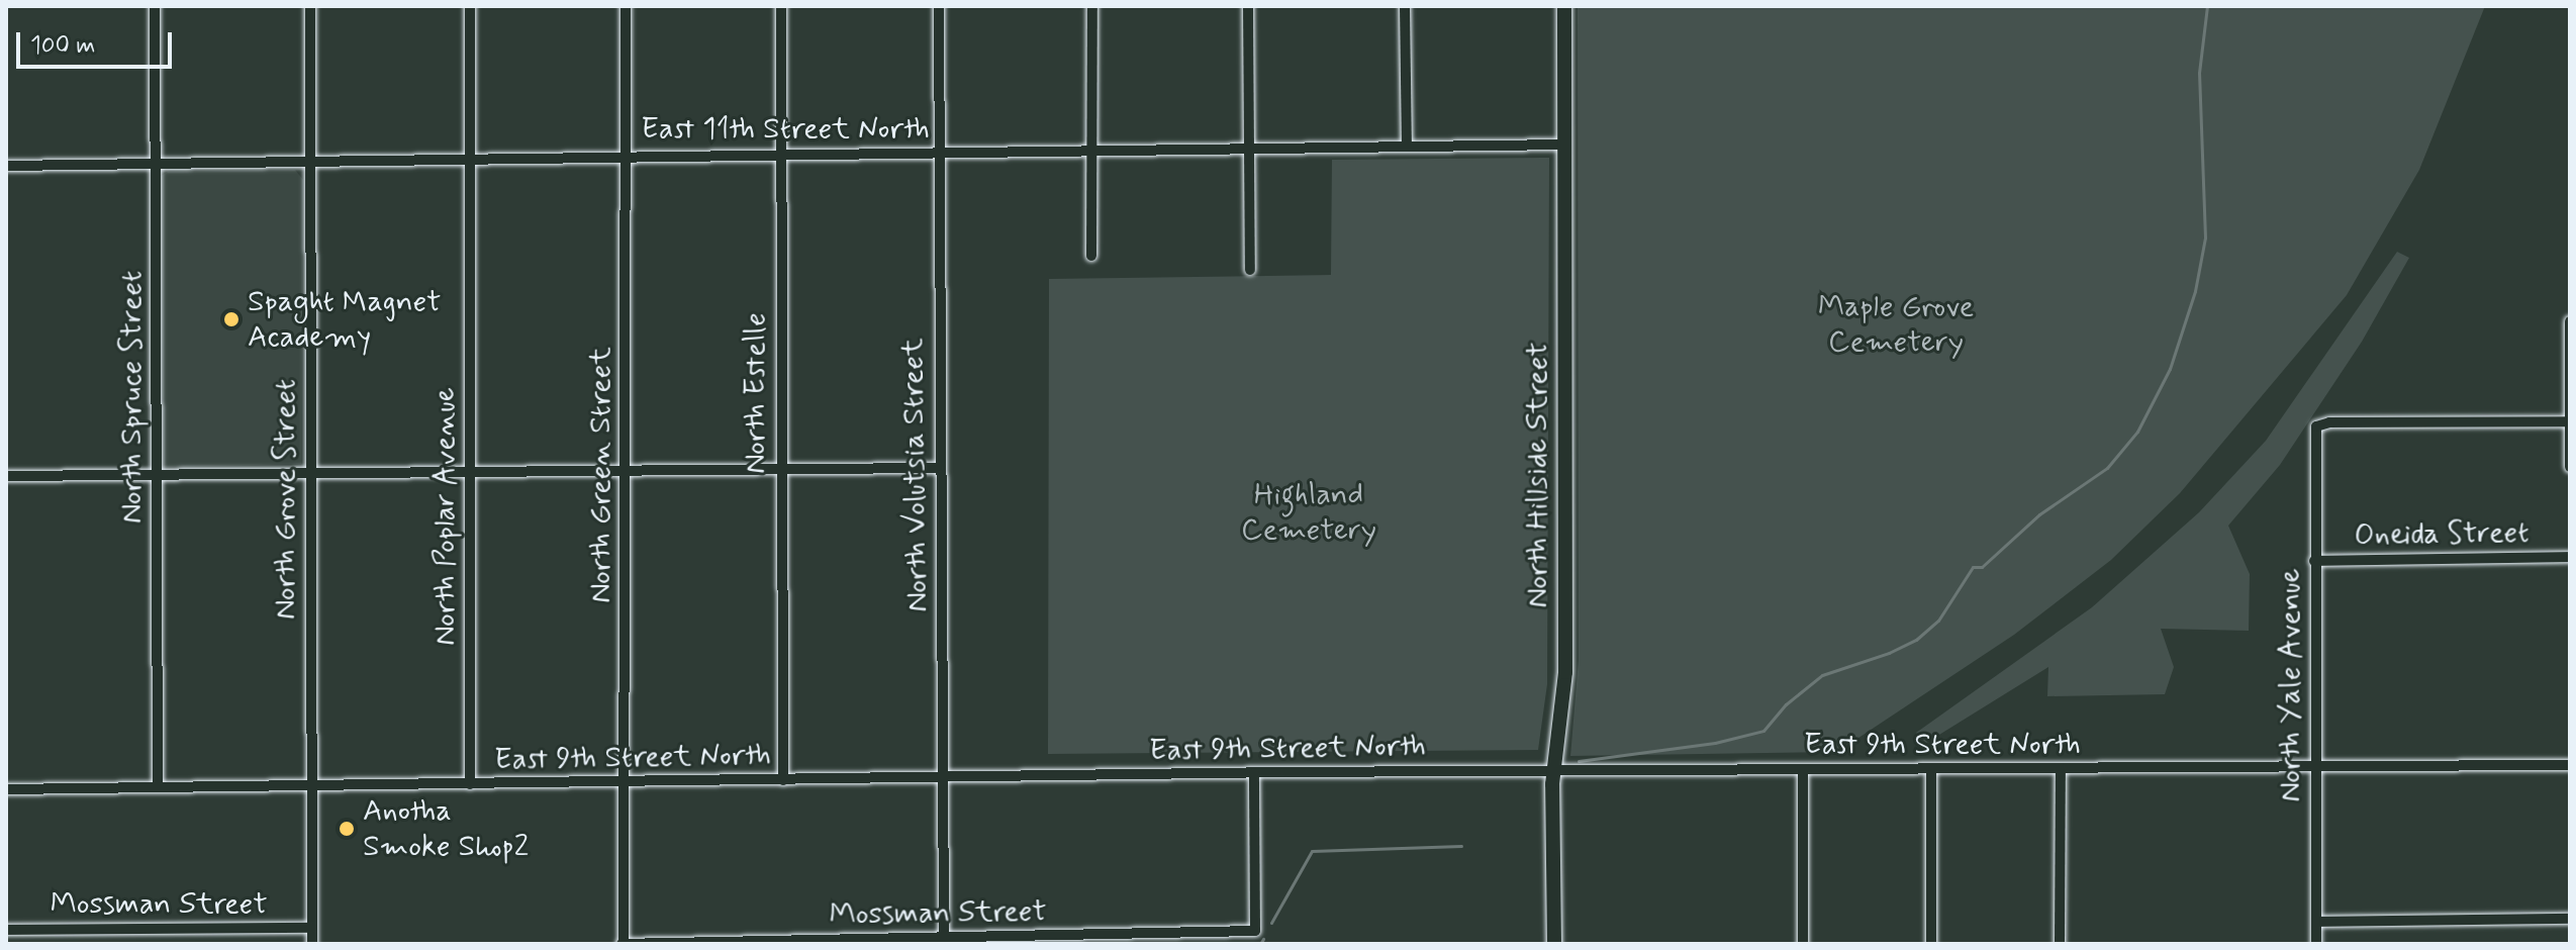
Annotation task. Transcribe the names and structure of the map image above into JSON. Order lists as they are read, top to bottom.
{
  "streets": {
    "main road": ["North Hillside Street"],
    "street": [
      "East 11th Street North",
      "North Estelle",
      "North Spruce Street",
      "North Green Street",
      "North Volutsia Street",
      "North Grove Street",
      "North Poplar Avenue",
      "Oneida Street",
      "North Yale Avenue",
      "East 9th Street North",
      "Mossman Street"
    ]
  },
  "crossings": [
    ["East 11th Street North", "North Estelle"],
    ["East 11th Street North", "North Spruce Street"],
    ["East 11th Street North", "North Green Street"],
    ["East 11th Street North", "North Volutsia Street"],
    ["East 11th Street North", "North Hillside Street"],
    ["East 11th Street North", "North Grove Street"],
    ["East 11th Street North", "North Poplar Avenue"],
    ["North Estelle", "East 9th Street North"],
    ["North Spruce Street", "East 9th Street North"],
    ["North Green Street", "East 9th Street North"],
    ["North Green Street", "Mossman Street"],
    ["North Volutsia Street", "East 9th Street North"],
    ["North Volutsia Street", "Mossman Street"],
    ["North Hillside Street", "East 9th Street North"],
    ["North Grove Street", "East 9th Street North"],
    ["North Grove Street", "Mossman Street"],
    ["North Poplar Avenue", "East 9th Street North"],
    ["Oneida Street", "North Yale Avenue"],
    ["North Yale Avenue", "East 9th Street North"],
    ["East 9th Street North", "Mossman Street"]
  ],
  "parks": ["Maple Grove Cemetery", "Highland Cemetery"],
  "places": ["Spaght Magnet Academy", "Anotha Smoke Shop2"],
  "scale_bar": "100 m"
}
